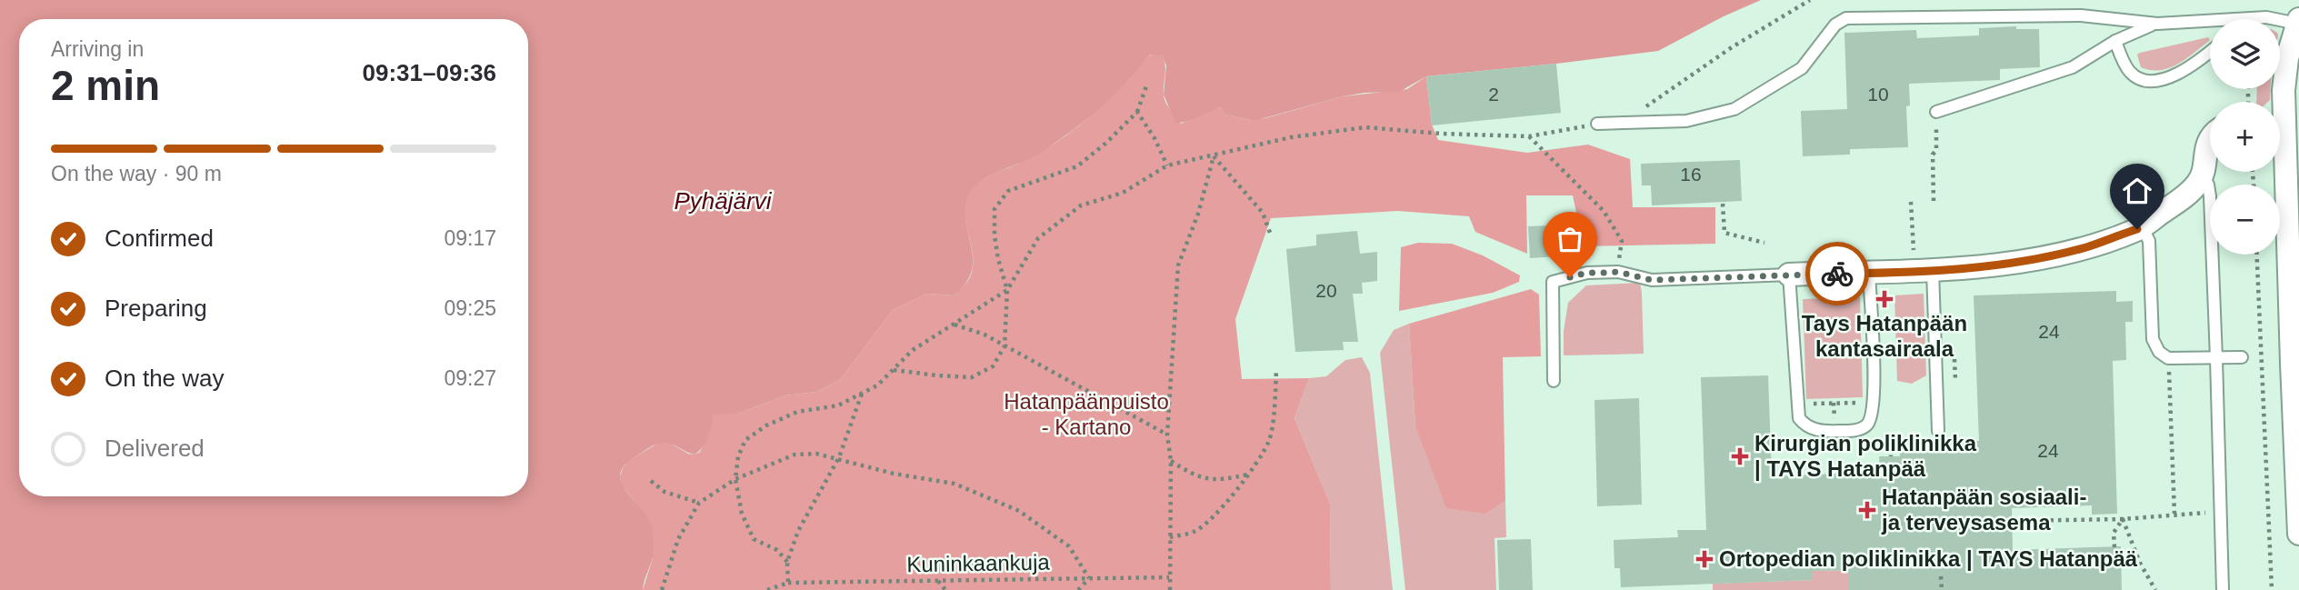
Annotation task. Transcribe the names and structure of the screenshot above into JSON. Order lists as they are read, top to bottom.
{
  "streets": {
    "path": ["Kuninkaankuja"]
  },
  "water": ["Pyhäjärvi"],
  "parks": ["Hatanpäänpuisto - Kartano"],
  "places": {
    "health": [
      "Tays Hatanpään kantasairaala",
      "Kirurgian poliklinikka | TAYS Hatanpää",
      "Hatanpään sosiaali- ja terveysasema",
      "Ortopedian poliklinikka | TAYS Hatanpää"
    ]
  },
  "house_numbers": [
    "2",
    "10",
    "16",
    "20",
    "24",
    "24"
  ],
  "page": {
    "map_buttons": ["+", "−"],
    "heading": ["2 min", "Arriving in", "09:31–09:36"],
    "bar": "On the way · 90 m",
    "list": [
      ["Confirmed", "09:17"],
      ["Preparing", "09:25"],
      ["On the way", "09:27"],
      "Delivered"
    ]
  }
}
